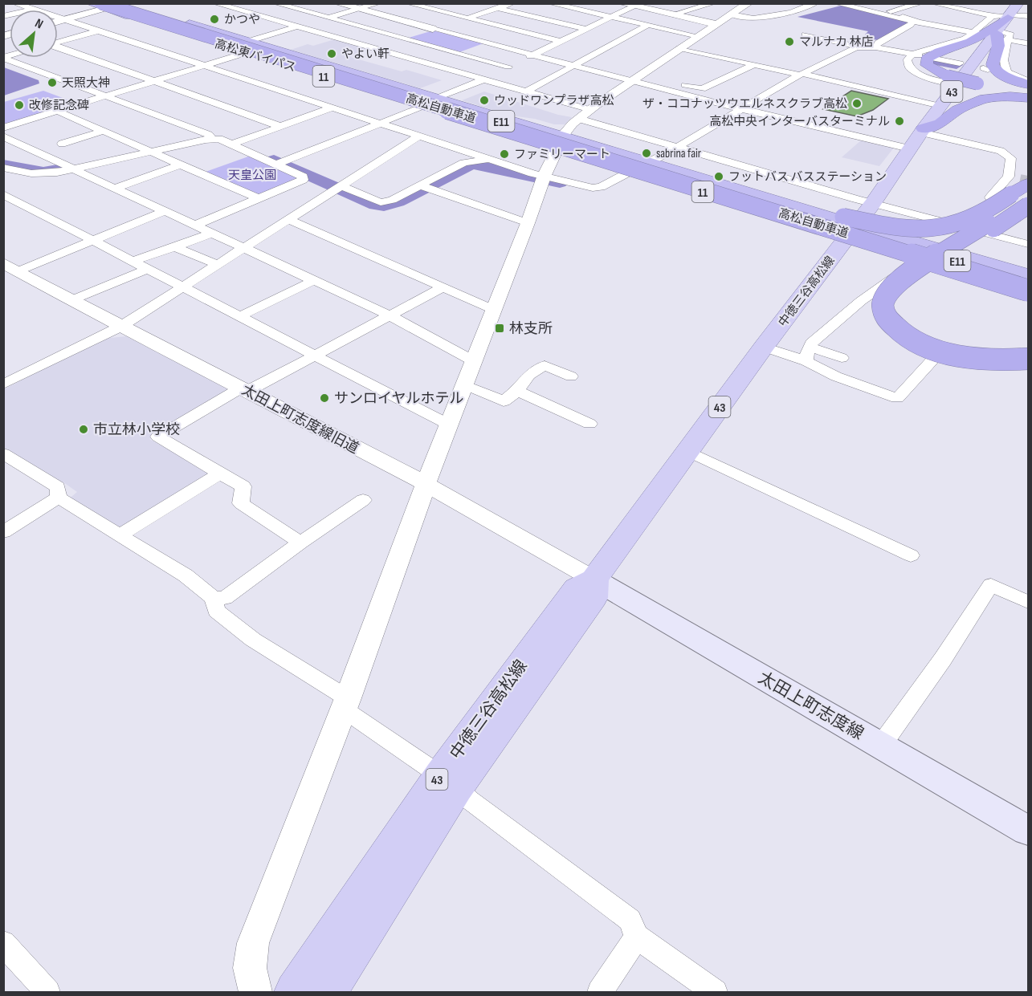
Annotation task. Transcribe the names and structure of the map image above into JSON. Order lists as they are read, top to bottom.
{
  "streets": {
    "highway": [
      "高松東バイパス",
      "11",
      "高松自動車道",
      "E11"
    ],
    "main road": ["43", "中徳三谷高松線", "太田上町志度線"],
    "street": ["太田上町志度線旧道"]
  },
  "crossings": [
    ["高松東バイパス", "高松自動車道"],
    ["高松東バイパス", "中徳三谷高松線"],
    ["中徳三谷高松線", "太田上町志度線旧道"],
    ["中徳三谷高松線", "太田上町志度線"],
    ["太田上町志度線旧道", "太田上町志度線"]
  ],
  "parks": ["天皇公園"],
  "places": {
    "other": [
      "かつや",
      "マルナカ 林店",
      "やよい軒",
      "天照大神",
      "ウッドワンプラザ高松",
      "ザ・ココナッツウエルネスクラブ高松",
      "改修記念碑",
      "高松中央インターバスターミナル",
      "sabrina fair",
      "ファミリーマート",
      "フットバス バスステーション",
      "サンロイヤルホテル",
      "市立林小学校"
    ],
    "transit": ["林支所"]
  },
  "north": "top right"
}
